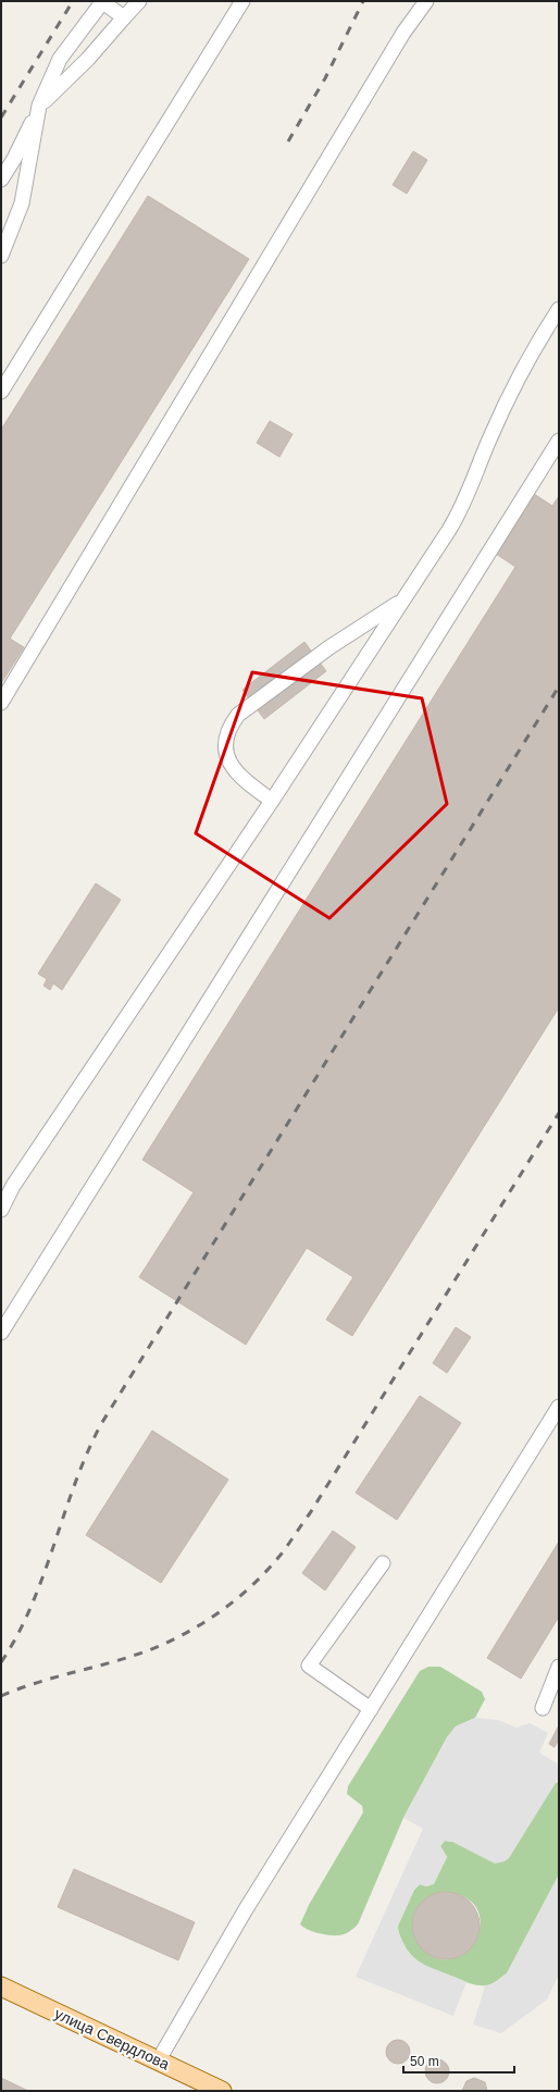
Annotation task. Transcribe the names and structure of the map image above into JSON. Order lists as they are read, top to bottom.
{
  "streets": {
    "main road": ["улица Свердлова"]
  },
  "scale_bar": "50 m"
}
